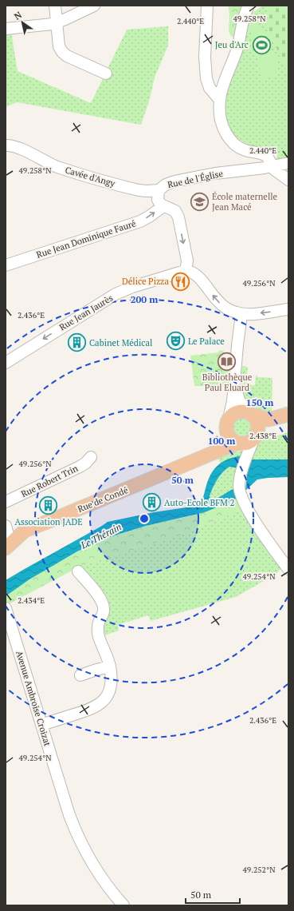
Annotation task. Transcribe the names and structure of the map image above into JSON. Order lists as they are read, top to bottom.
{
  "streets": {
    "main road": ["Rue de Condé"],
    "street": [
      "Cavée d'Angy",
      "Rue de l'Église",
      "Rue Jean Dominique Fauré",
      "Rue Jean Jaurès",
      "Rue Robert Trin",
      "Avenue Ambroise Croizat"
    ]
  },
  "crossings": [
    ["Cavée d'Angy", "Rue de l'Église"],
    ["Rue de l'Église", "Rue Jean Dominique Fauré"]
  ],
  "one_way": ["Rue Jean Dominique Fauré", "Rue Jean Jaurès"],
  "water": ["Le Thérain"],
  "places": {
    "sports": ["Jeu d'Arc"],
    "school or university": ["École maternelle Jean Macé"],
    "restaurant": ["Délice Pizza"],
    "theatre": ["Le Palace"],
    "building": ["Cabinet Médical", "Auto-Ecole BFM 2", "Association JADE"],
    "library": ["Bibliothèque Paul Eluard"]
  },
  "scale_bar": "50 m",
  "north": "top left",
  "coordinates": [
    "49.258°N",
    "2.440°E",
    "49.256°N",
    "2.436°E",
    "2.438°E",
    "49.254°N",
    "2.434°E",
    "49.252°N"
  ],
  "rings": [
    "200 m",
    "150 m",
    "100 m",
    "50 m"
  ]
}
